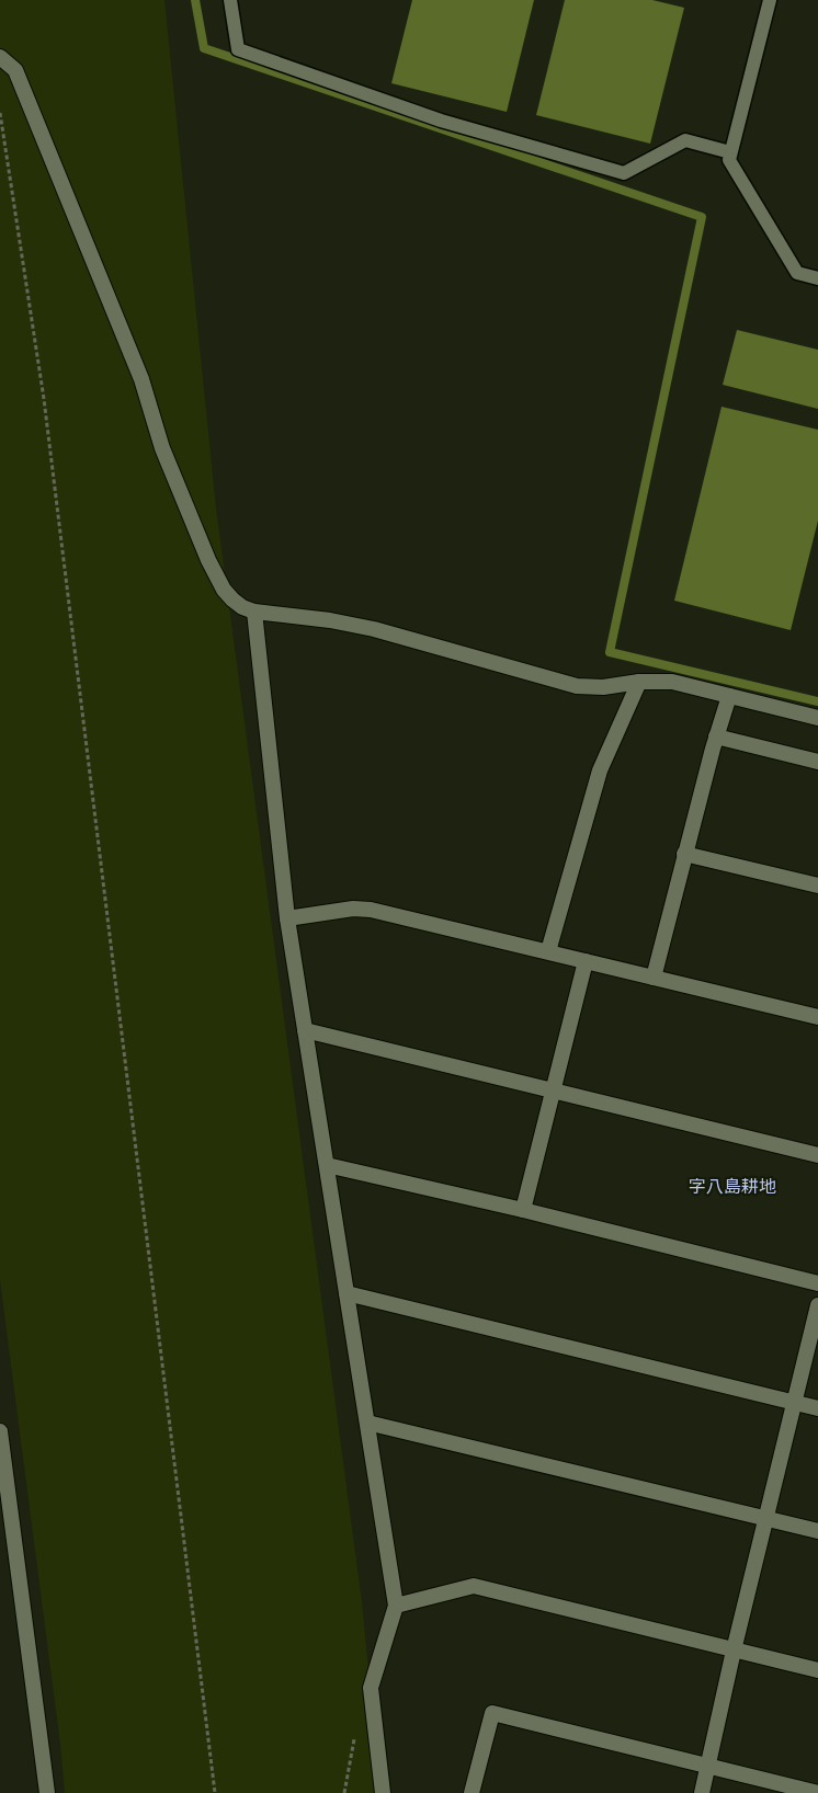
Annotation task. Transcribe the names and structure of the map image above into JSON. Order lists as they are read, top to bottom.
{
  "districts": ["字八島耕地"]
}
